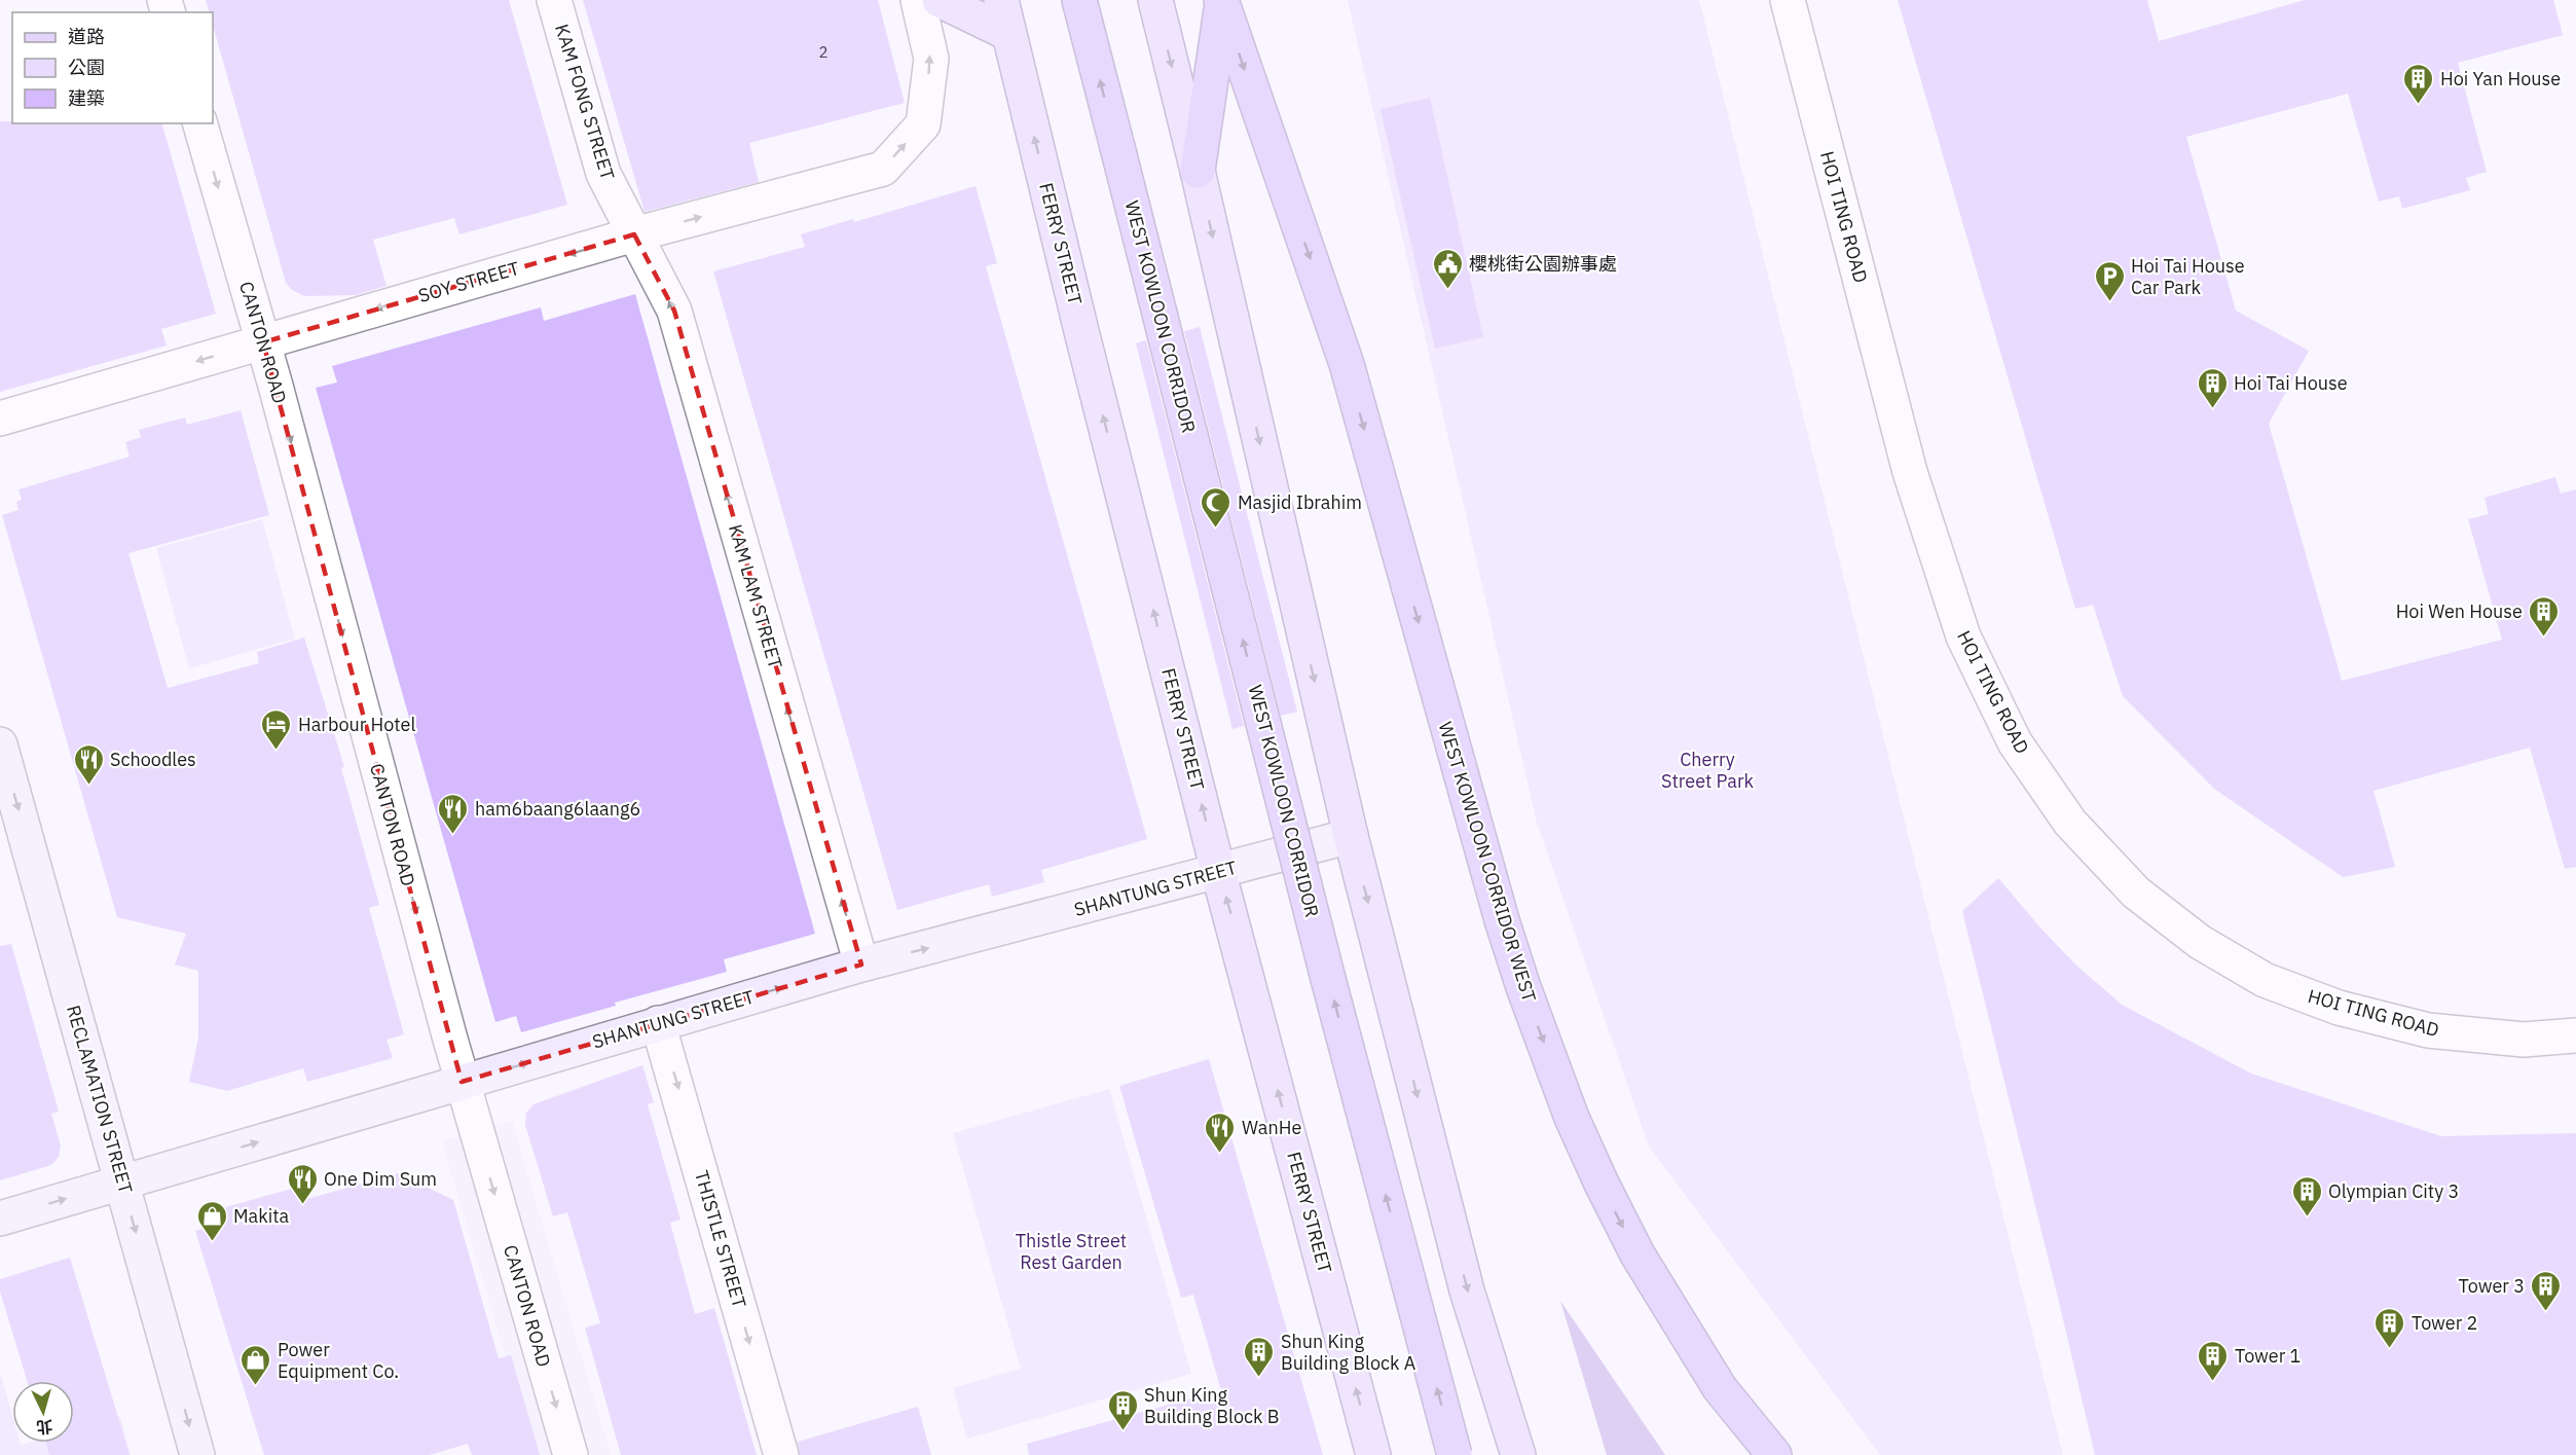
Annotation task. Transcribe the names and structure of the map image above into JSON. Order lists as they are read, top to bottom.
{
  "streets": {
    "highway": ["WEST KOWLOON CORRIDOR", "WEST KOWLOON CORRIDOR WEST"],
    "main road": ["FERRY STREET"],
    "street": [
      "KAM FONG STREET",
      "HOI TING ROAD",
      "SOY STREET",
      "CANTON ROAD",
      "KAM LAM STREET",
      "SHANTUNG STREET",
      "RECLAMATION STREET",
      "THISTLE STREET"
    ]
  },
  "crossings": [
    ["KAM FONG STREET", "SOY STREET"],
    ["KAM FONG STREET", "KAM LAM STREET"],
    ["FERRY STREET", "SHANTUNG STREET"],
    ["SOY STREET", "CANTON ROAD"],
    ["SOY STREET", "KAM LAM STREET"],
    ["CANTON ROAD", "SHANTUNG STREET"],
    ["KAM LAM STREET", "SHANTUNG STREET"],
    ["SHANTUNG STREET", "RECLAMATION STREET"],
    ["SHANTUNG STREET", "THISTLE STREET"]
  ],
  "one_way": [
    "WEST KOWLOON CORRIDOR",
    "CANTON ROAD",
    "KAM LAM STREET",
    "WEST KOWLOON CORRIDOR WEST",
    "SHANTUNG STREET",
    "RECLAMATION STREET",
    "THISTLE STREET"
  ],
  "parks": ["Cherry Street Park", "Thistle Street Rest Garden"],
  "places": {
    "building": [
      "Hoi Yan House",
      "Hoi Tai House",
      "Hoi Wen House",
      "Olympian City 3",
      "Tower 3",
      "Tower 2",
      "Shun King Building Block A",
      "Tower 1",
      "Shun King Building Block B"
    ],
    "public building": ["櫻桃街公園辦事處"],
    "parking": ["Hoi Tai House Car Park"],
    "mosque": ["Masjid Ibrahim"],
    "hotel": ["Harbour Hotel"],
    "restaurant": [
      "Schoodles",
      "ham6baang6laang6",
      "WanHe",
      "One Dim Sum"
    ],
    "shop": ["Makita", "Power Equipment Co."]
  },
  "house_numbers": ["2"],
  "legend": ["道路", "公園", "建築"],
  "north": "bottom"
}
